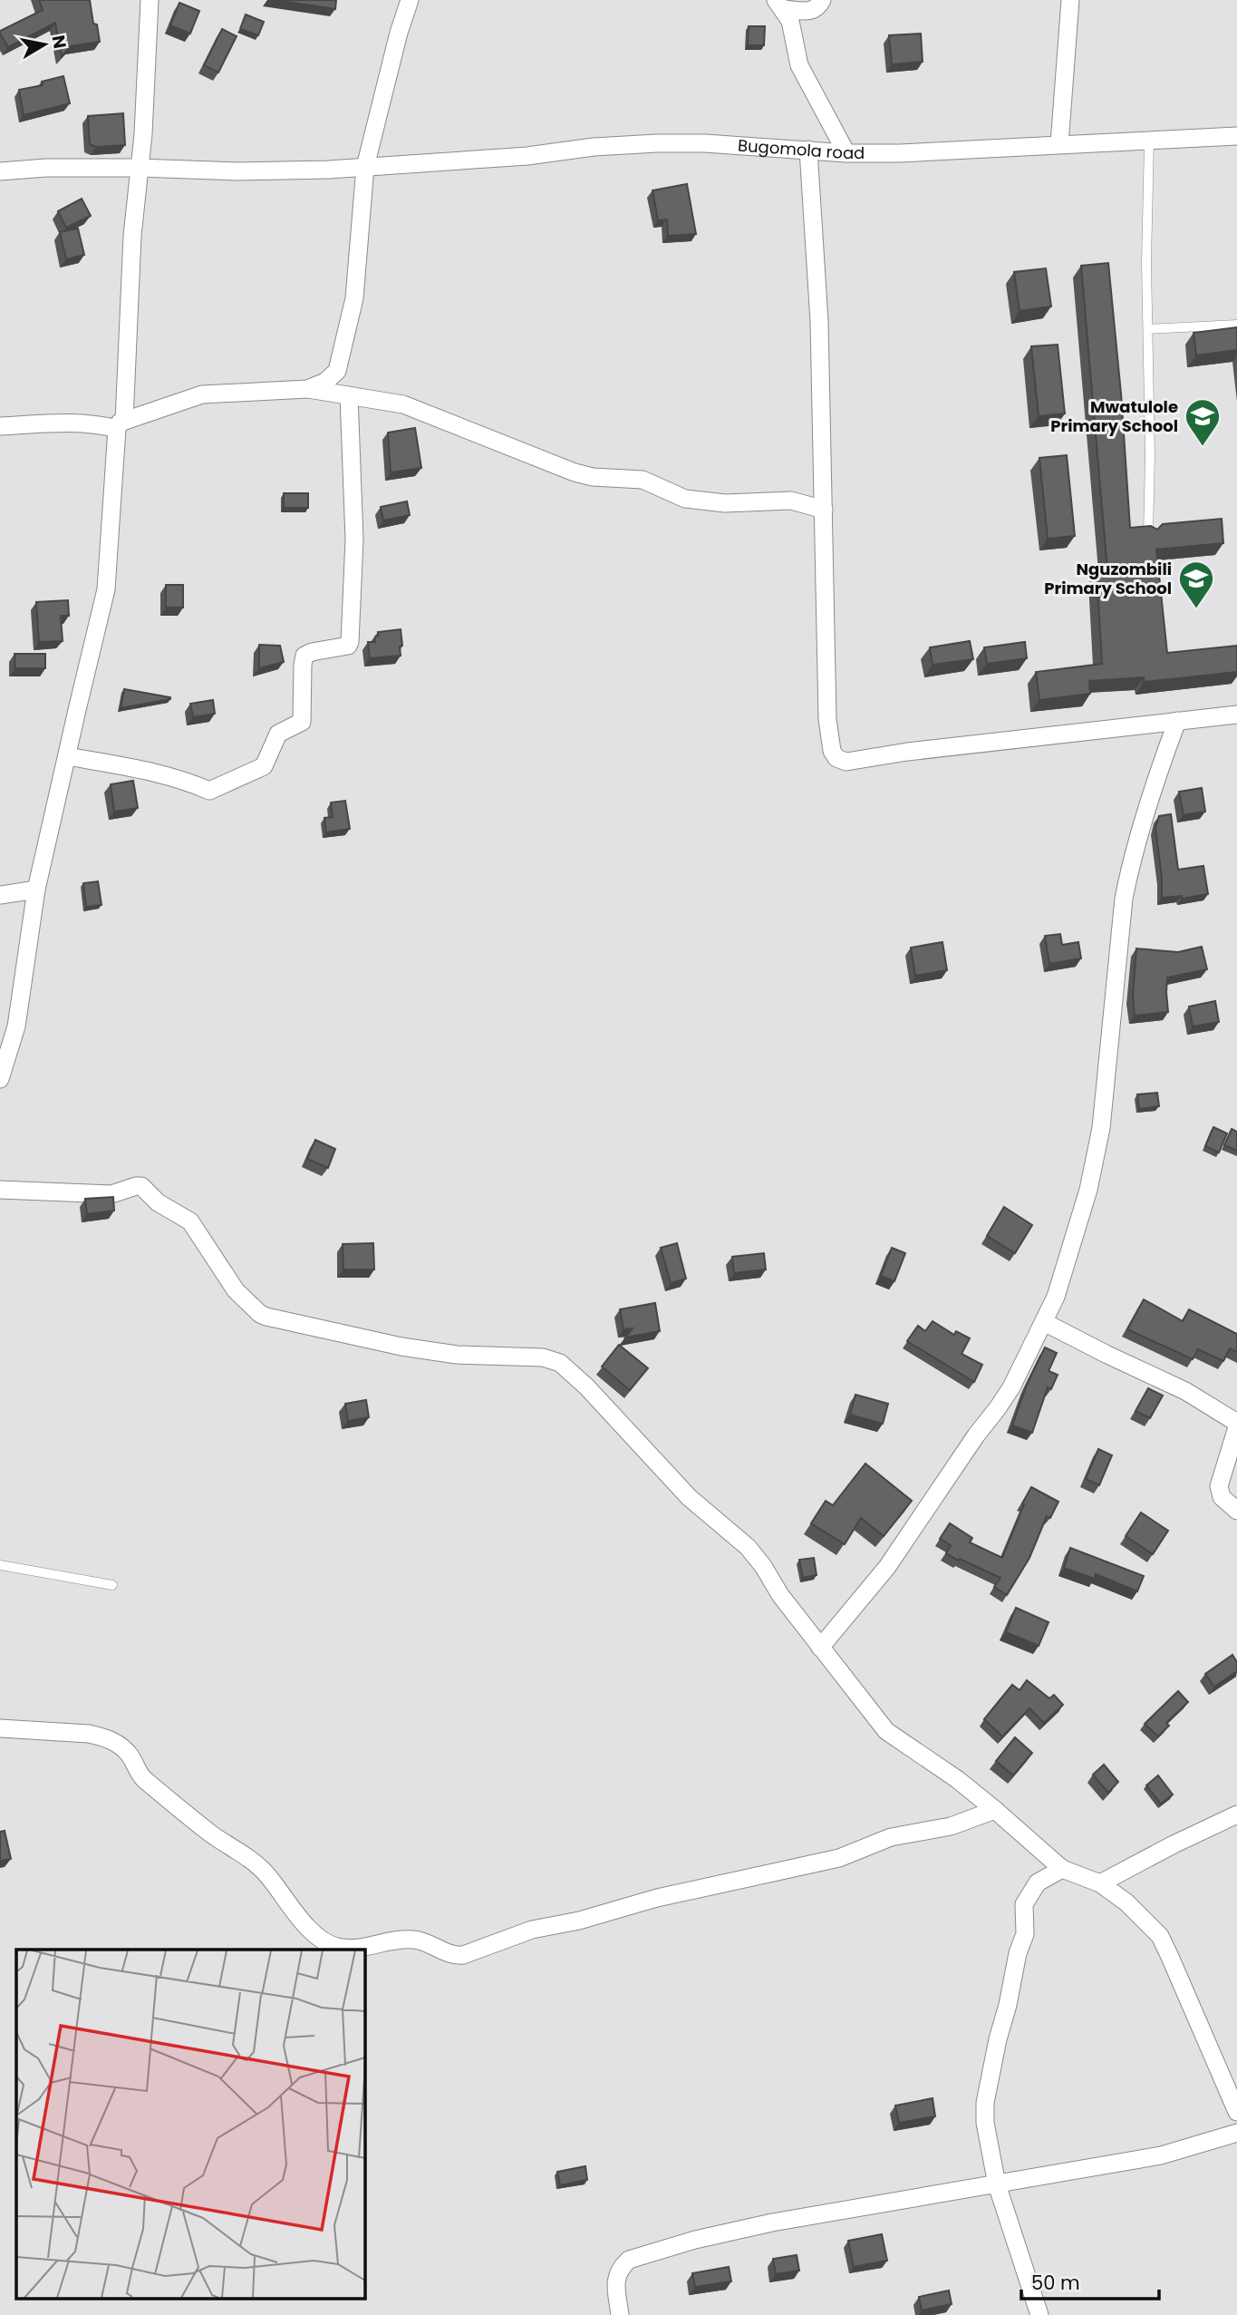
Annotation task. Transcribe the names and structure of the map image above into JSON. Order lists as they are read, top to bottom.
{
  "streets": {
    "street": ["Bugomola road"]
  },
  "places": {
    "school or university": ["Mwatulole Primary School", "Nguzombili Primary School"]
  },
  "scale_bar": "50 m",
  "north": "right"
}
